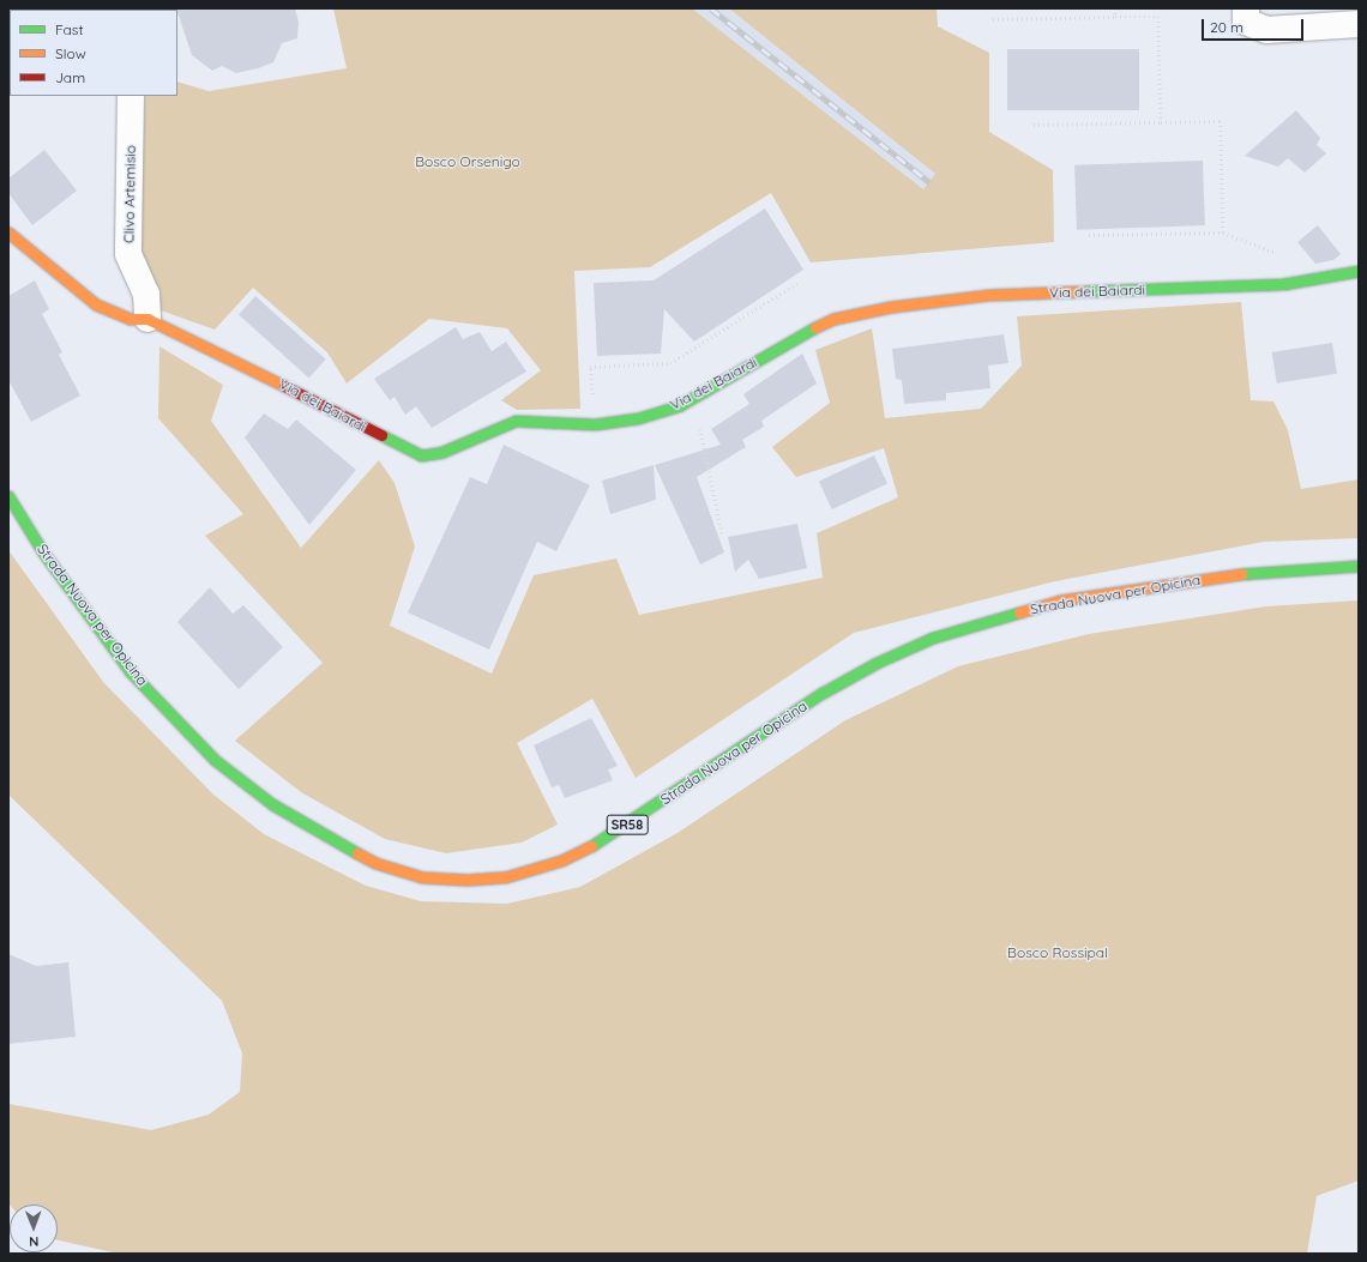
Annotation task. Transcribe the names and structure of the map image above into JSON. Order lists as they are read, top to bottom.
{
  "streets": {
    "main road": ["Via dei Baiardi", "Strada Nuova per Opicina", "SR58"],
    "street": ["Clivo Artemisio"]
  },
  "crossings": [
    ["Clivo Artemisio", "Via dei Baiardi"]
  ],
  "parks": ["Bosco Orsenigo", "Bosco Rossipal"],
  "legend": ["Fast", "Slow", "Jam"],
  "scale_bar": "20 m",
  "north": "bottom"
}
